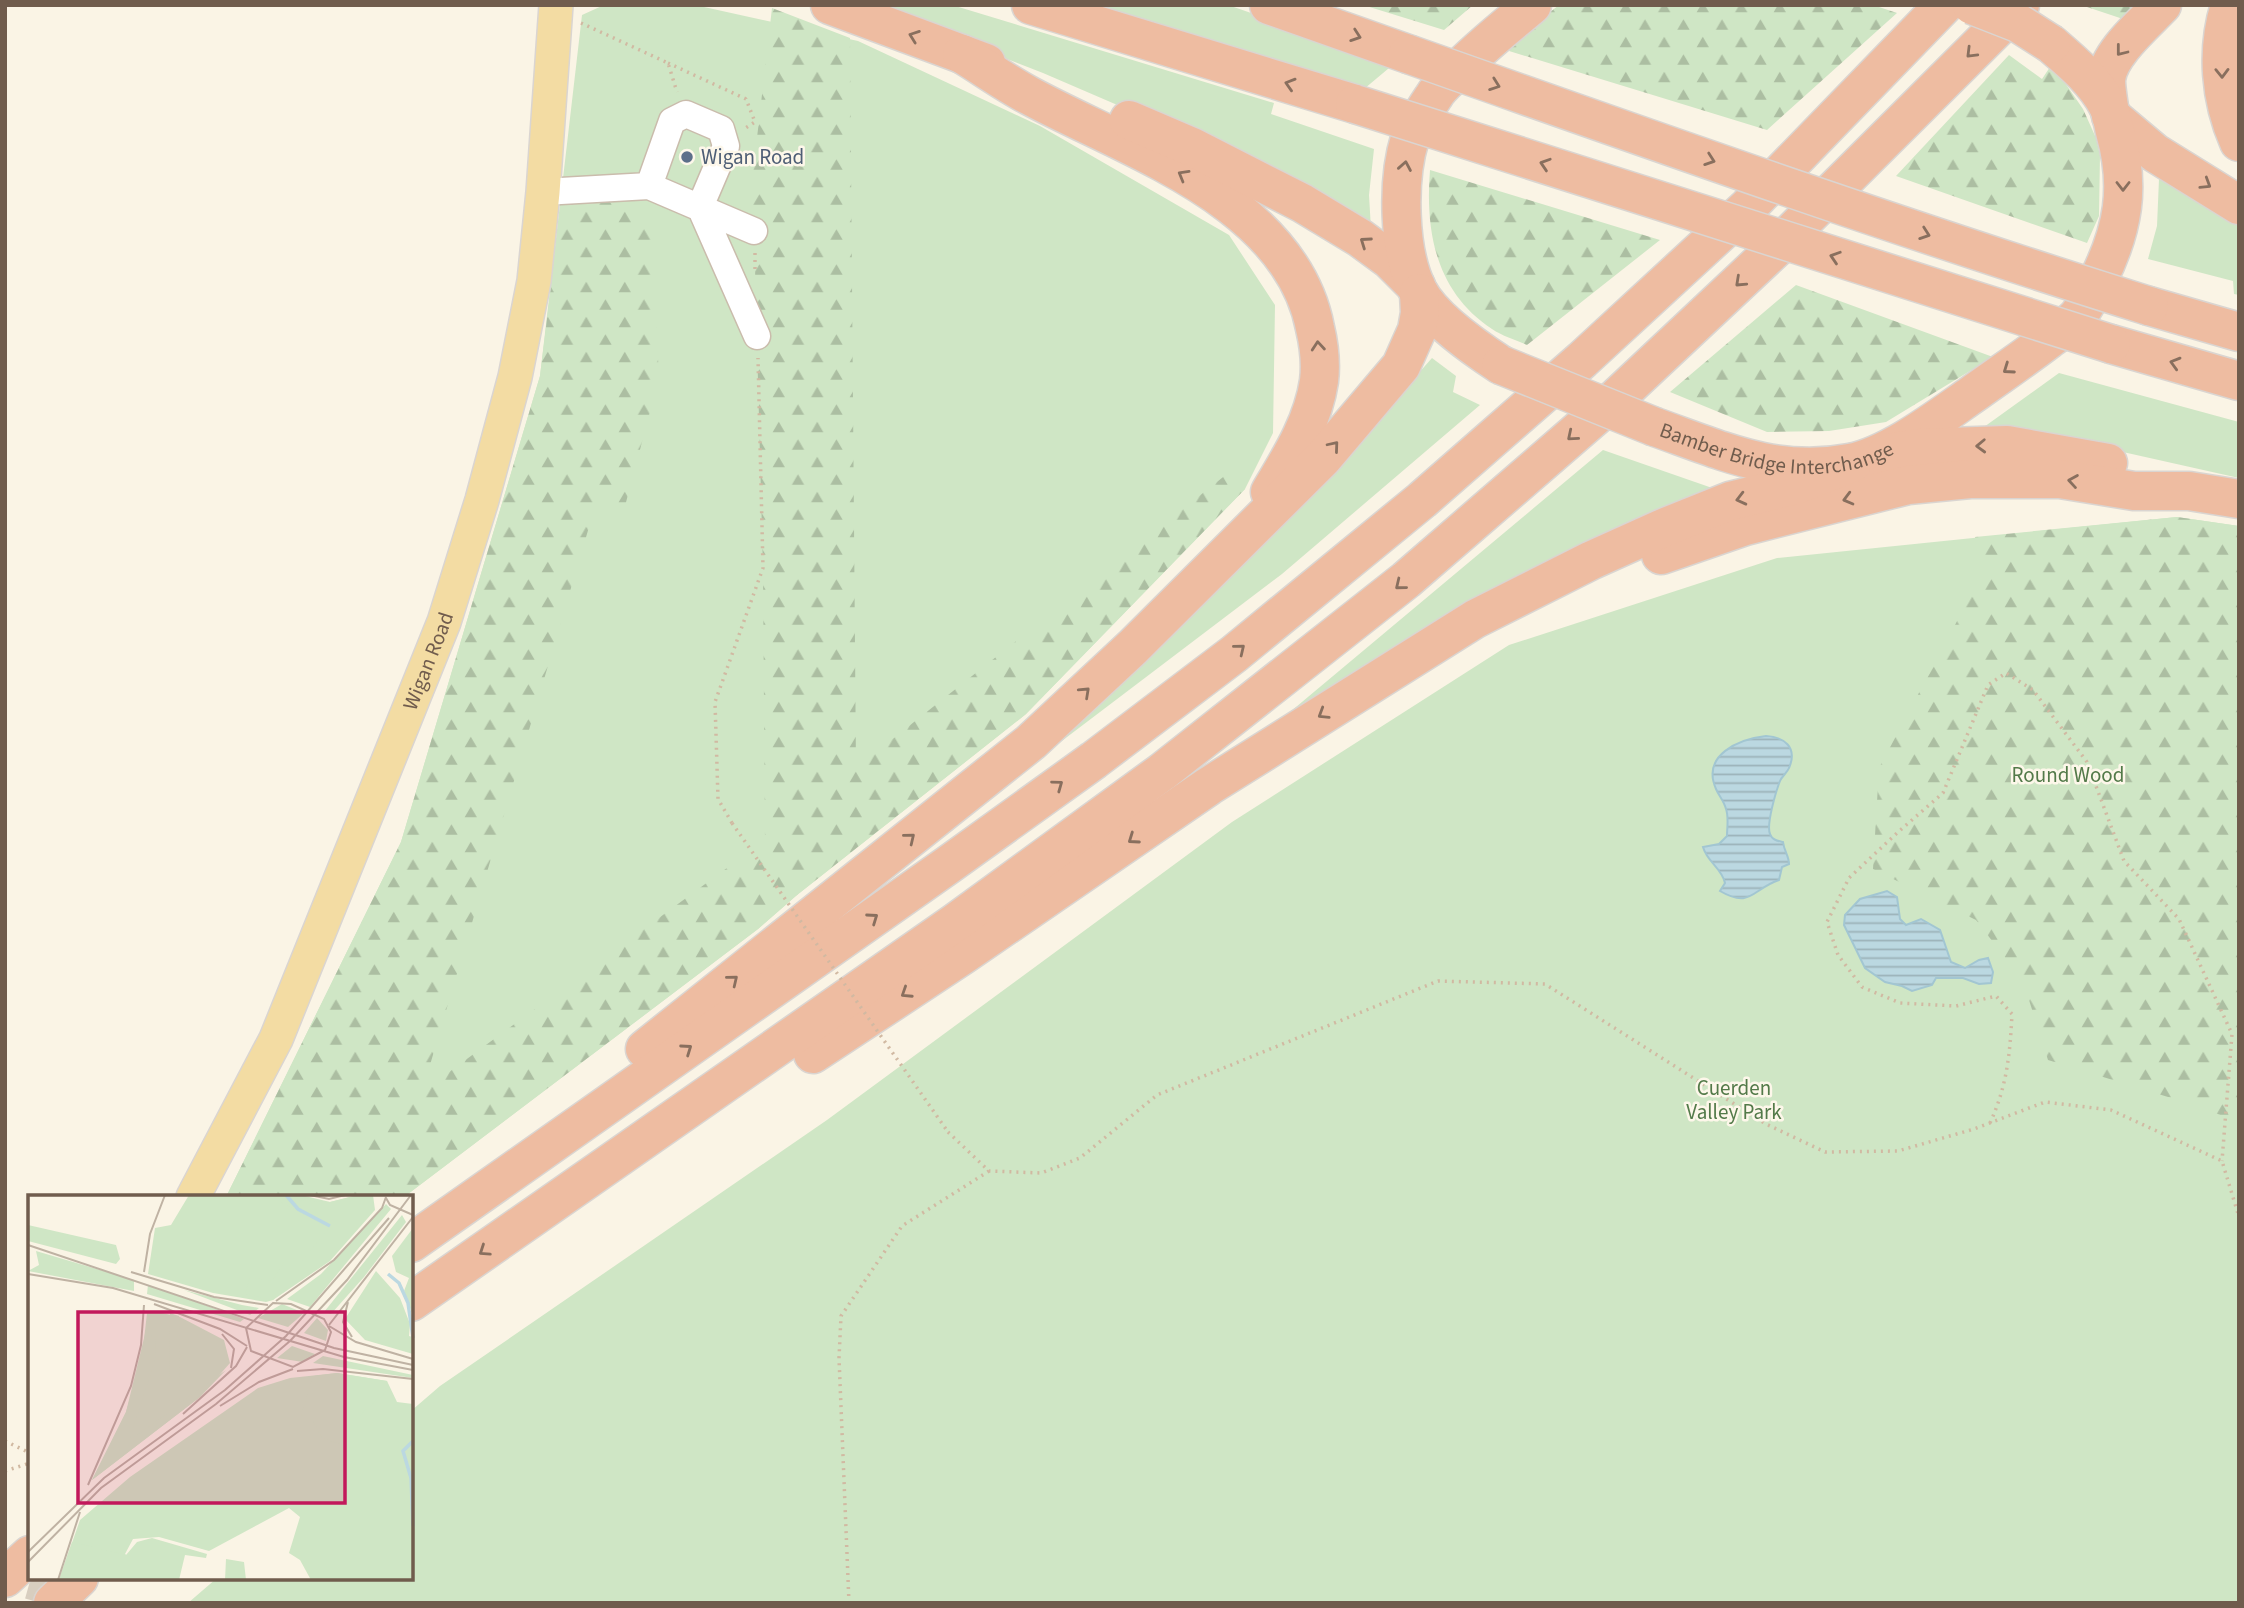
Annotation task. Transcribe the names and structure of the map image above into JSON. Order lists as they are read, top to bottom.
{
  "streets": {
    "highway": ["Bamber Bridge Interchange"],
    "main road": ["Wigan Road"]
  },
  "parks": ["Round Wood", "Cuerden Valley Park"],
  "places": ["Wigan Road"]
}
